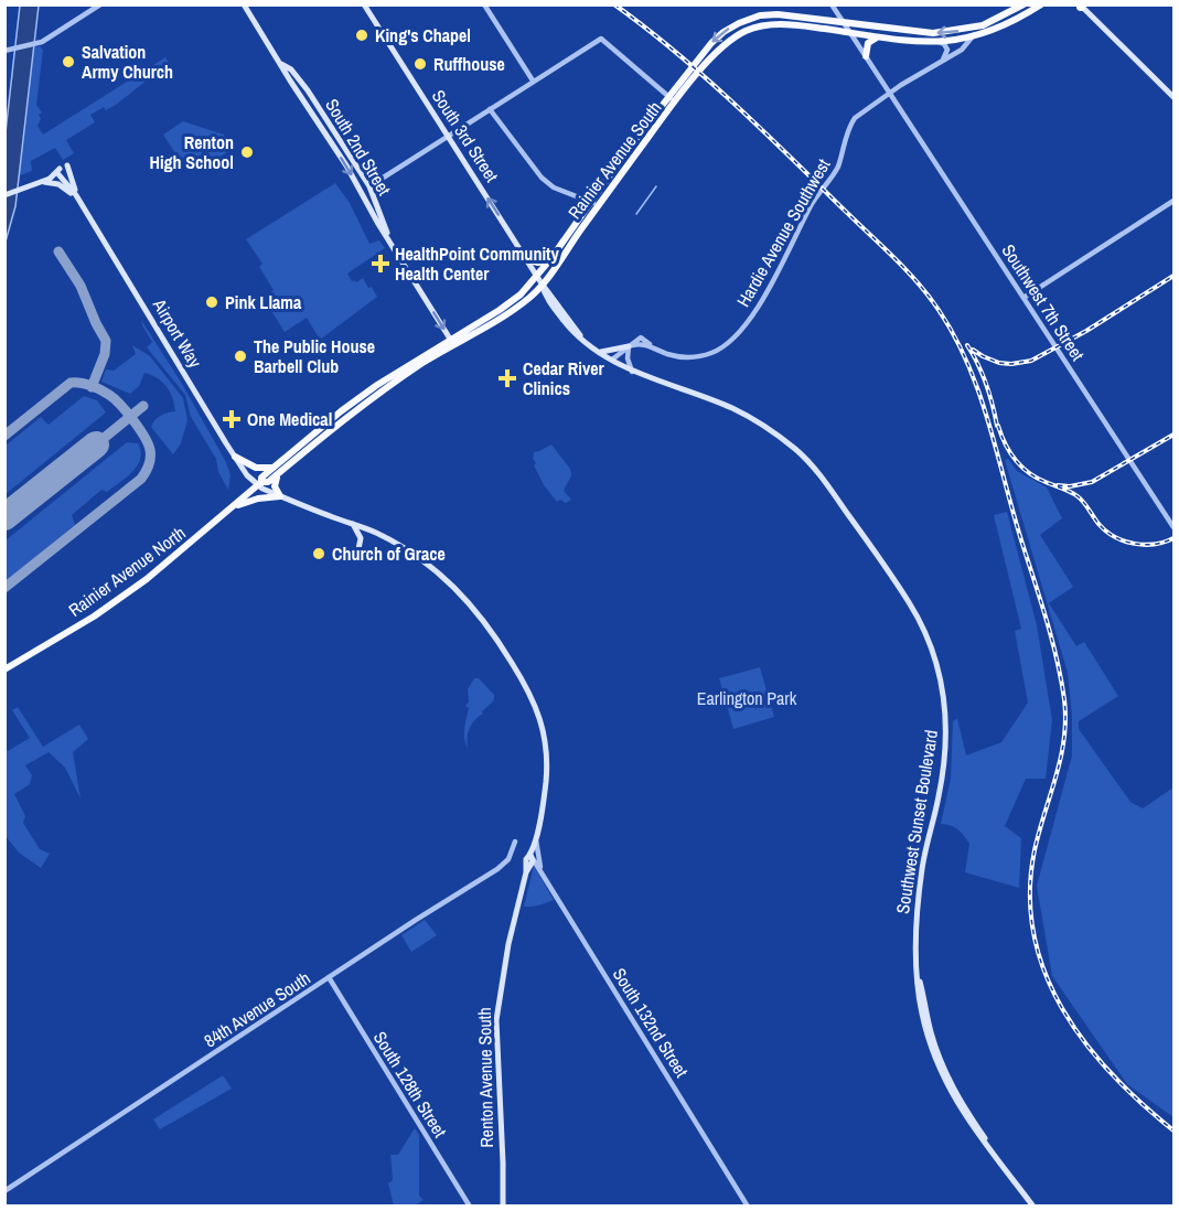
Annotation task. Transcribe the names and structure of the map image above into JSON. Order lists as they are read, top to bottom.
{
  "streets": {
    "main road": [
      "South 3rd Street",
      "South 2nd Street",
      "Rainier Avenue South",
      "Airport Way",
      "Rainier Avenue North",
      "Southwest Sunset Boulevard",
      "Renton Avenue South"
    ],
    "street": [
      "Hardie Avenue Southwest",
      "Southwest 7th Street",
      "84th Avenue South",
      "South 132nd Street",
      "South 128th Street"
    ]
  },
  "crossings": [
    ["South 3rd Street", "Rainier Avenue South"],
    ["South 3rd Street", "Southwest Sunset Boulevard"],
    ["South 2nd Street", "Rainier Avenue South"],
    ["Rainier Avenue South", "Hardie Avenue Southwest"],
    ["Rainier Avenue South", "Southwest 7th Street"],
    ["Rainier Avenue South", "Airport Way"],
    ["Rainier Avenue South", "Rainier Avenue North"],
    ["Rainier Avenue South", "Southwest Sunset Boulevard"],
    ["Rainier Avenue South", "Renton Avenue South"],
    ["Hardie Avenue Southwest", "Southwest 7th Street"],
    ["Hardie Avenue Southwest", "Southwest Sunset Boulevard"],
    ["Airport Way", "Rainier Avenue North"],
    ["Airport Way", "Renton Avenue South"],
    ["Rainier Avenue North", "Renton Avenue South"],
    ["84th Avenue South", "South 128th Street"],
    ["South 132nd Street", "Renton Avenue South"]
  ],
  "one_way": ["South 3rd Street"],
  "parks": ["Earlington Park"],
  "places": {
    "other": [
      "King's Chapel",
      "Salvation Army Church",
      "Ruffhouse",
      "Renton High School",
      "Pink Llama",
      "The Public House Barbell Club",
      "Church of Grace"
    ],
    "health": ["HealthPoint Community Health Center", "Cedar River Clinics", "One Medical"]
  }
}
